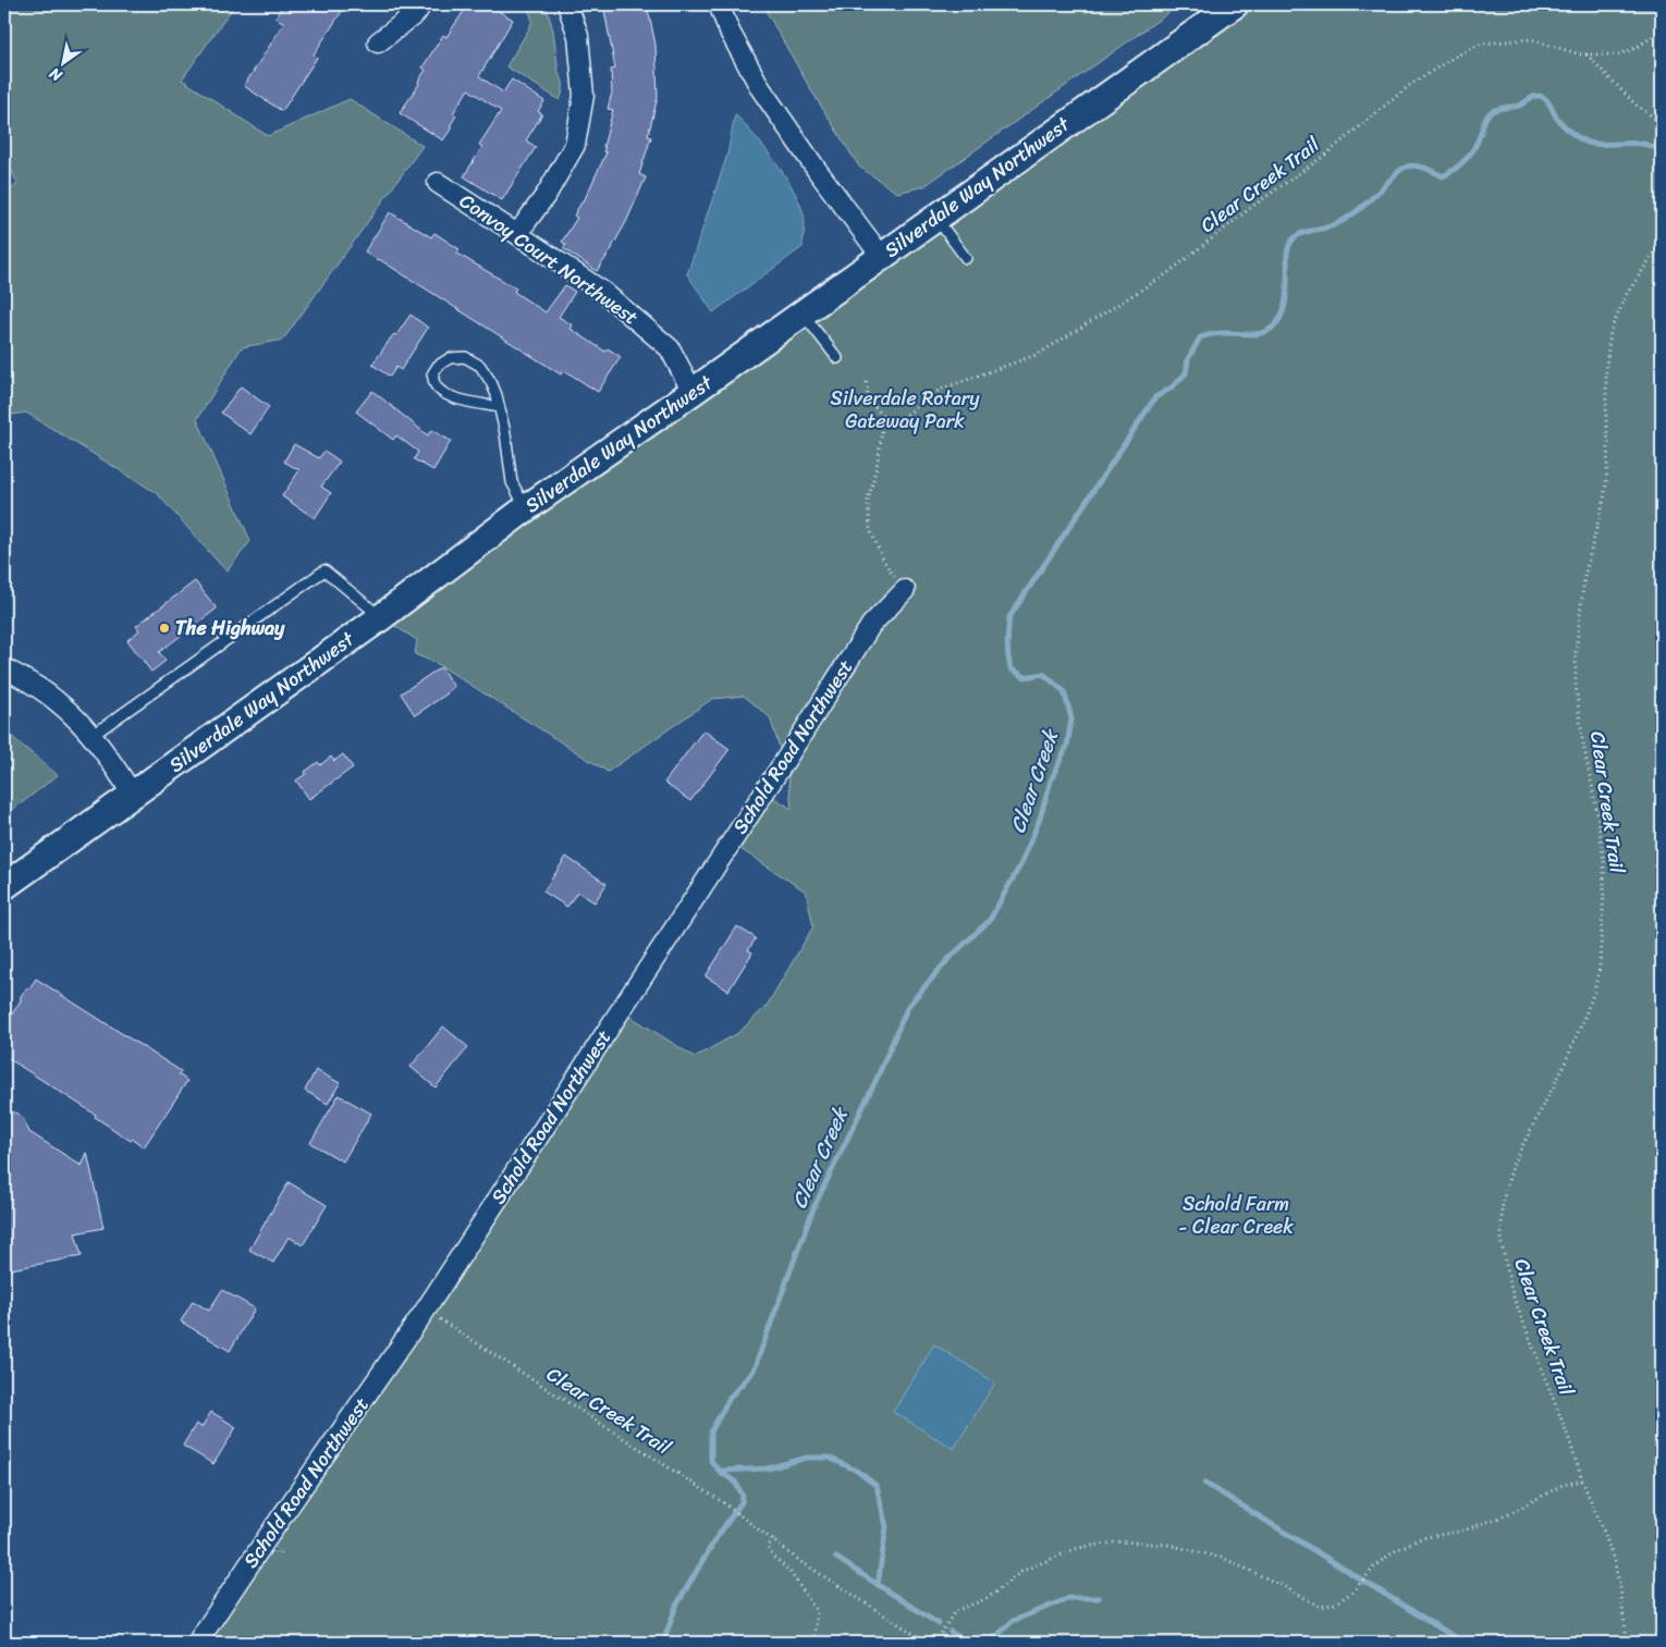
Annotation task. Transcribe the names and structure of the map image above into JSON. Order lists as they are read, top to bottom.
{
  "streets": {
    "main road": ["Silverdale Way Northwest"],
    "street": ["Convoy Court Northwest", "Schold Road Northwest"],
    "path": ["Clear Creek Trail"]
  },
  "crossings": [
    ["Clear Creek Trail", "Schold Road Northwest"],
    ["Silverdale Way Northwest", "Convoy Court Northwest"]
  ],
  "water": ["Clear Creek"],
  "parks": ["Silverdale Rotary Gateway Park", "Schold Farm - Clear Creek"],
  "places": ["The Highway"],
  "north": "bottom left"
}
